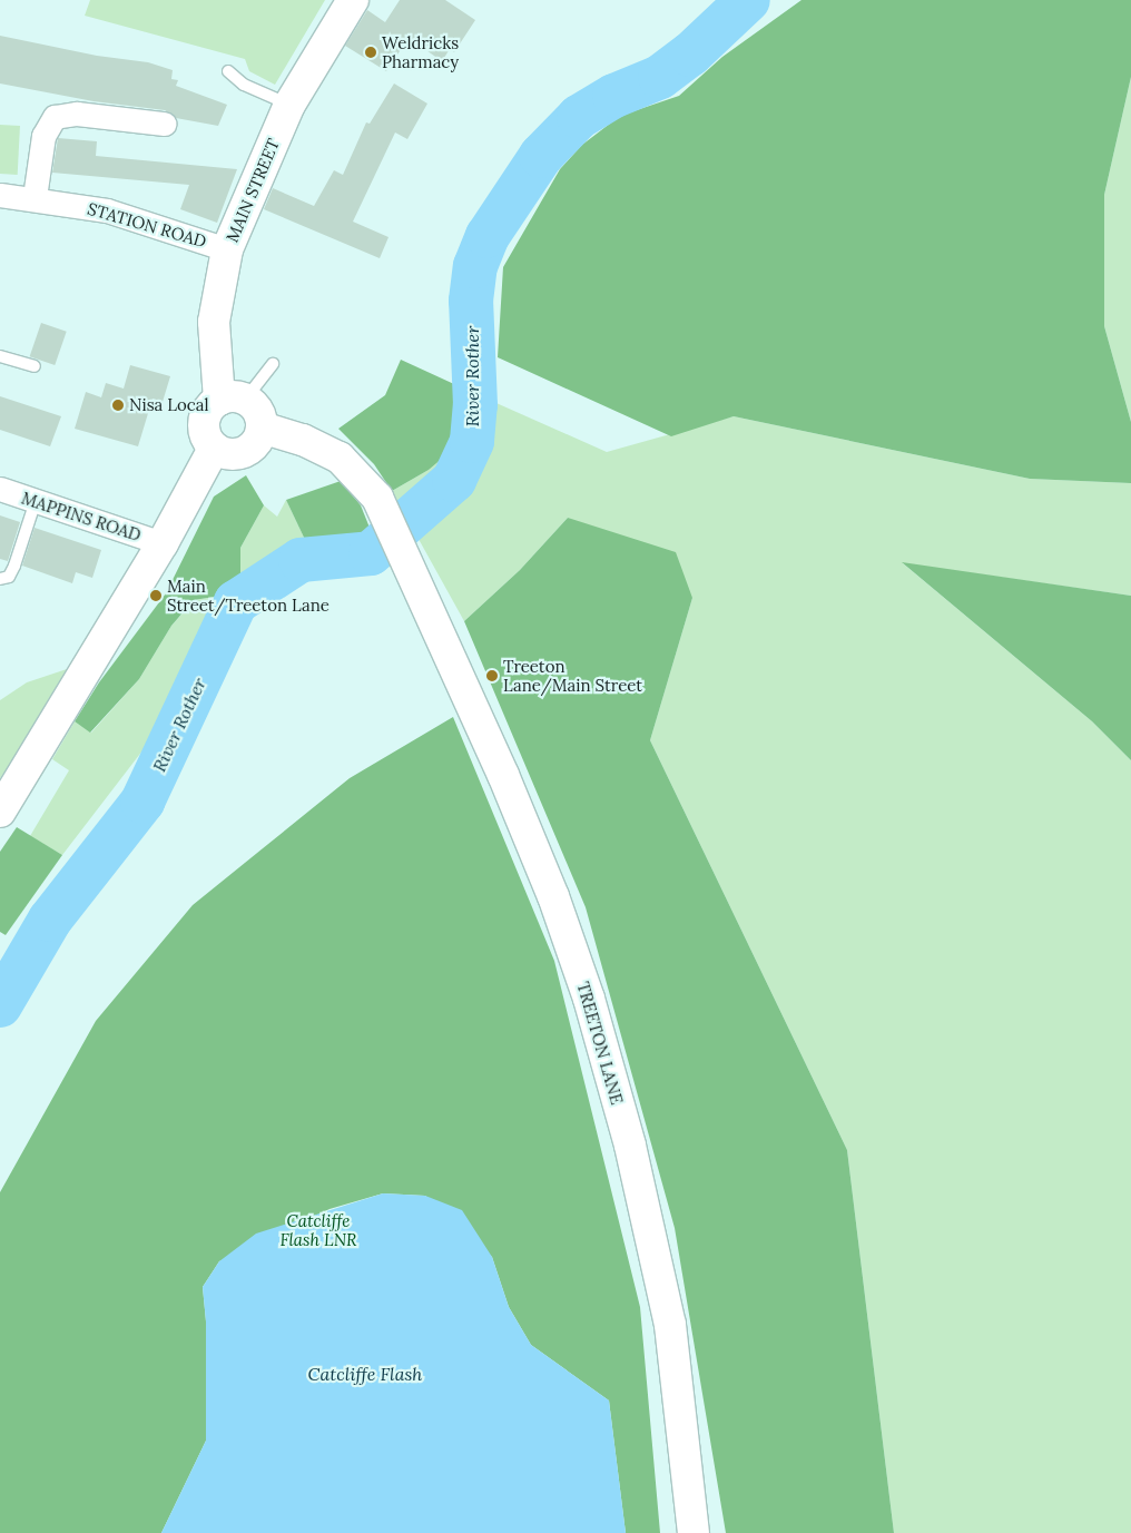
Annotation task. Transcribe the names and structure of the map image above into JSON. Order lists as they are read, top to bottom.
{
  "streets": {
    "main road": ["MAIN STREET", "TREETON LANE"],
    "street": ["STATION ROAD", "MAPPINS ROAD"]
  },
  "crossings": [
    ["MAIN STREET", "STATION ROAD"],
    ["MAIN STREET", "TREETON LANE"]
  ],
  "water": ["River Rother", "Catcliffe Flash"],
  "parks": ["Catcliffe Flash LNR"],
  "places": [
    "Weldricks Pharmacy",
    "Nisa Local",
    "Main Street/Treeton Lane",
    "Treeton Lane/Main Street"
  ]
}
